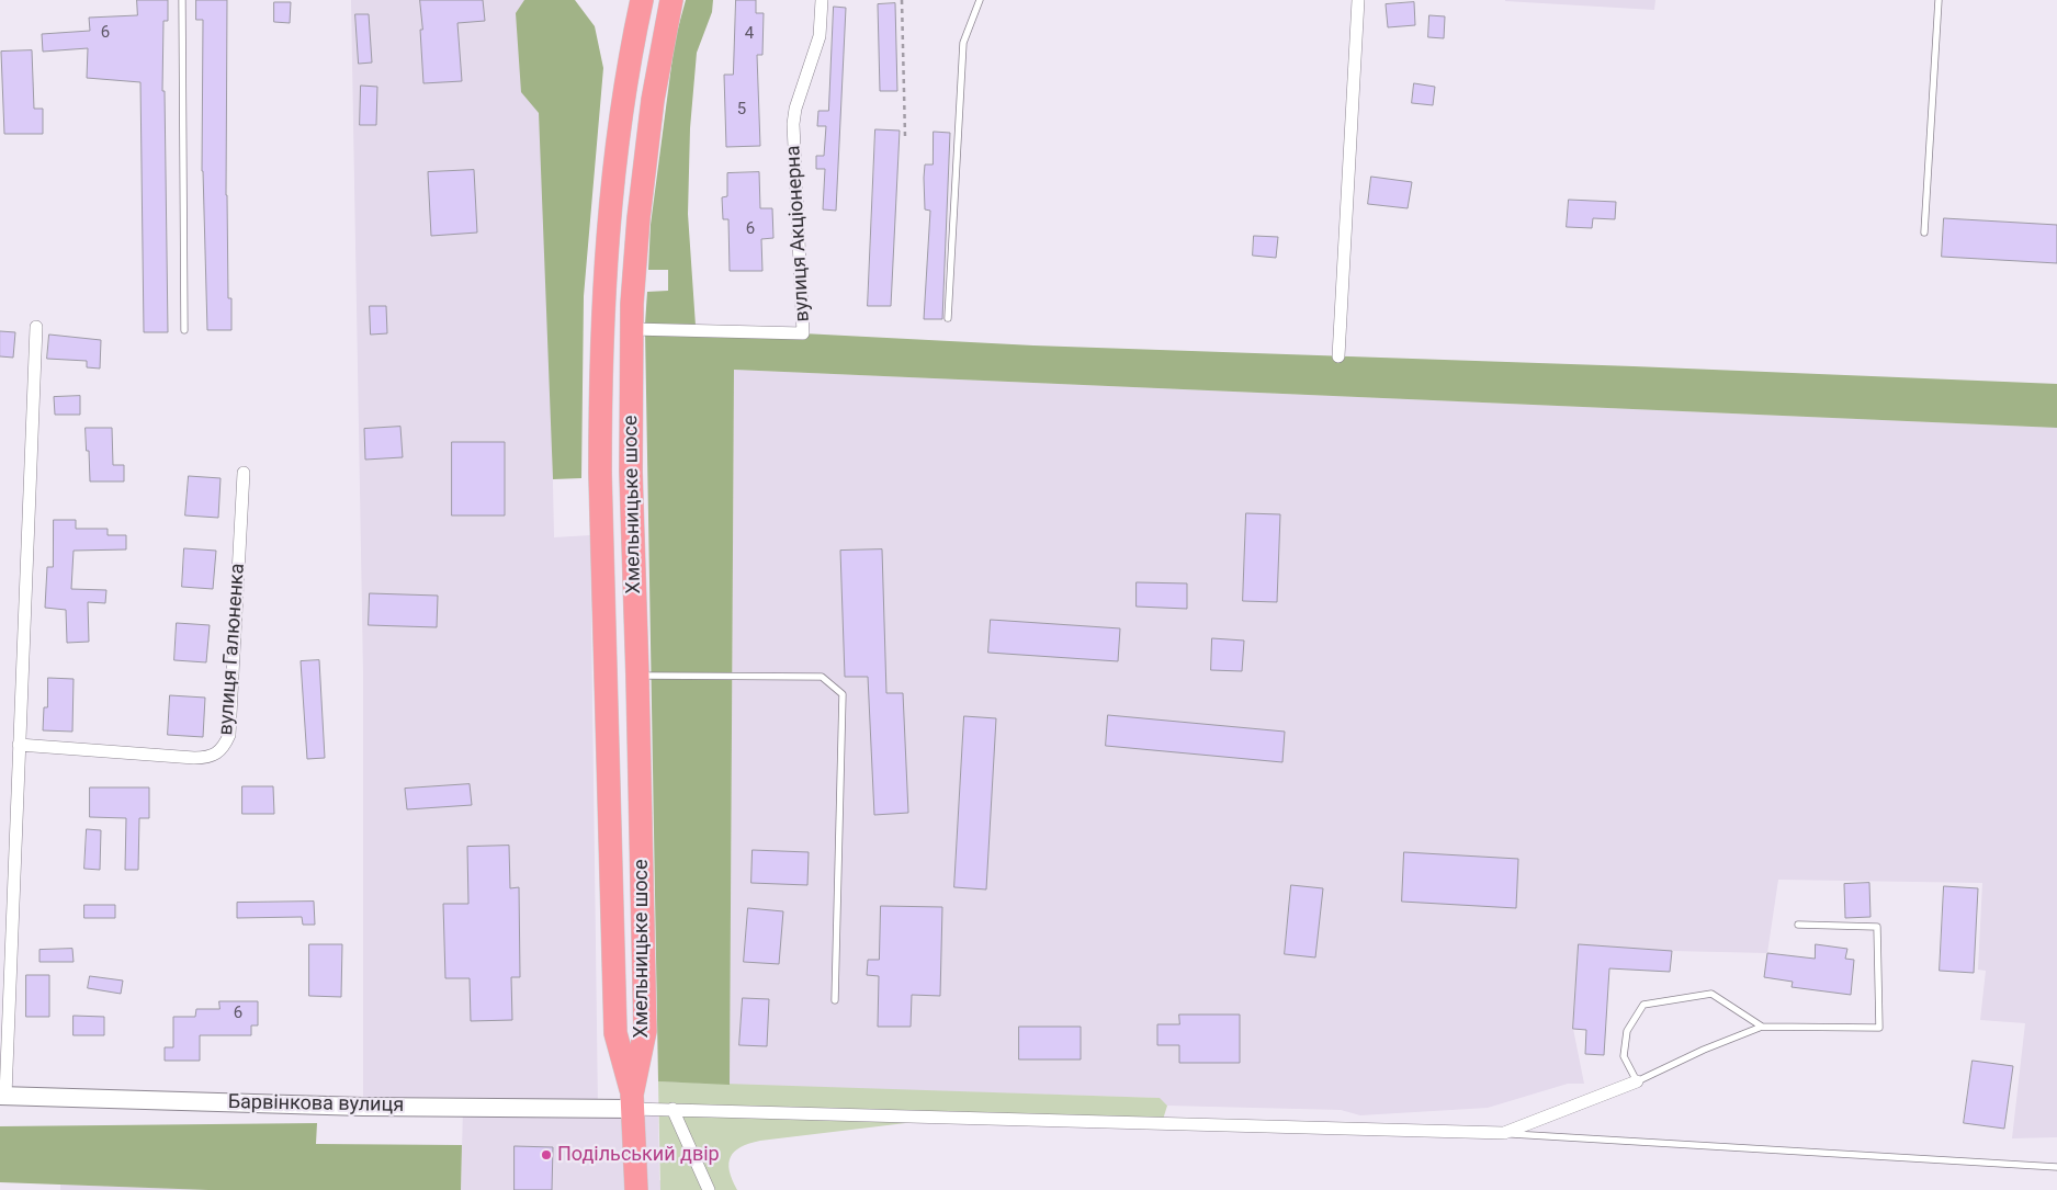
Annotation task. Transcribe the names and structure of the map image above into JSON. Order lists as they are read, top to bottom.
{
  "streets": {
    "highway": ["Хмельницьке шосе"],
    "street": ["вулиця Акціонерна", "вулиця Галюненка", "Барвінкова вулиця"]
  },
  "crossings": [
    ["вулиця Акціонерна", "Хмельницьке шосе"],
    ["Хмельницьке шосе", "Барвінкова вулиця"]
  ],
  "places": ["Подільський двір"],
  "house_numbers": [
    "6",
    "4",
    "5",
    "6",
    "6"
  ]
}
